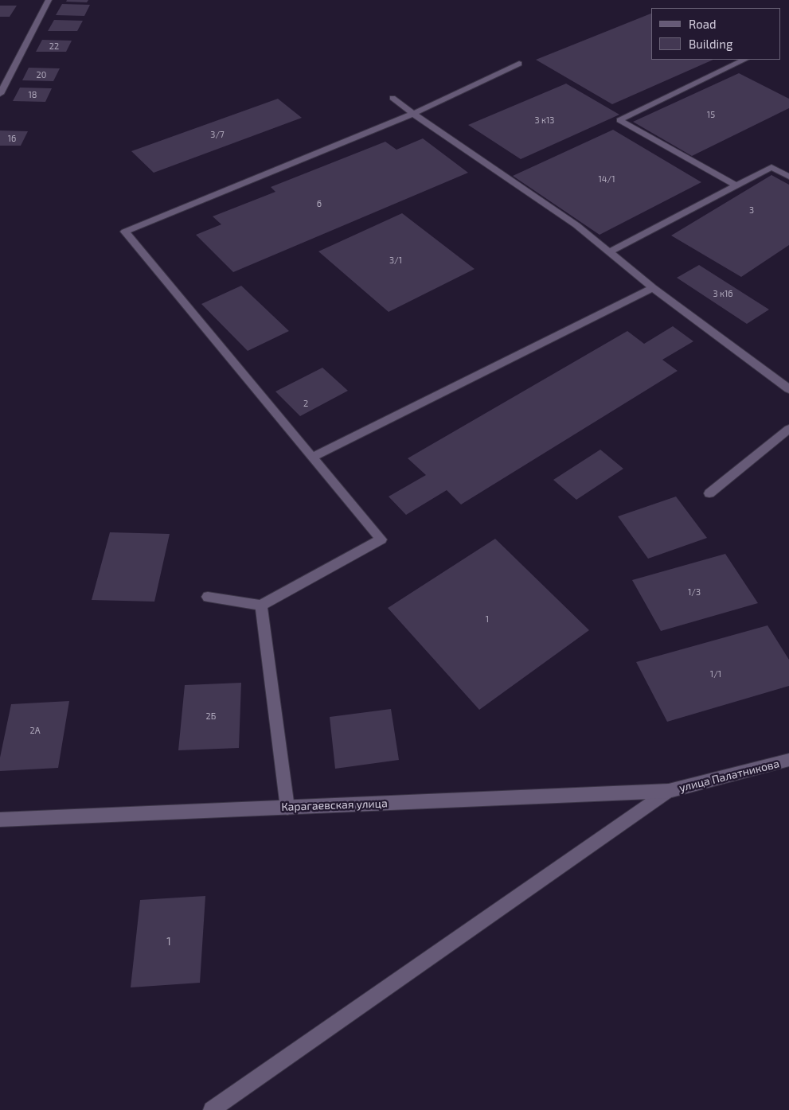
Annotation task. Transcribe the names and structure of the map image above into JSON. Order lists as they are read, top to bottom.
{
  "streets": {
    "street": ["улица Палатникова", "Карагаевская улица"]
  },
  "crossings": [
    ["улица Палатникова", "Карагаевская улица"]
  ],
  "house_numbers": [
    "22",
    "20",
    "18",
    "15",
    "3 к13",
    "3/7",
    "16",
    "14/1",
    "6",
    "3",
    "3/1",
    "3 к16",
    "2",
    "1/3",
    "1",
    "1/1",
    "2Б",
    "2А",
    "1"
  ],
  "legend": ["Road", "Building"]
}
